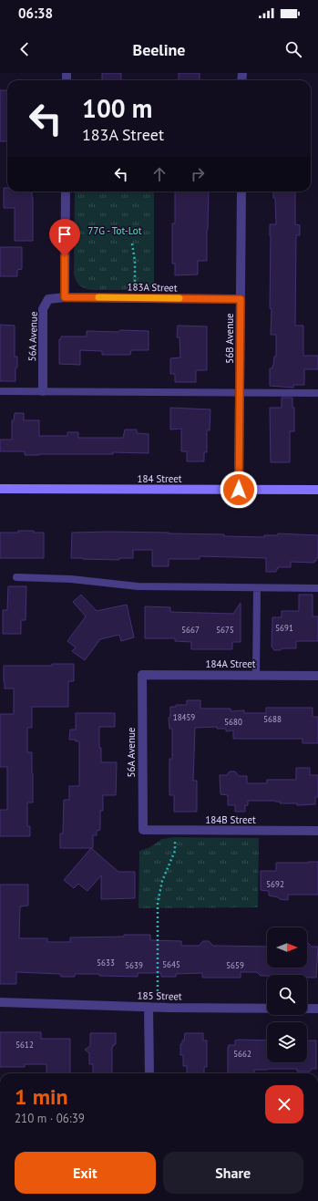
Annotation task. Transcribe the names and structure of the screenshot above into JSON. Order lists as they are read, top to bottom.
{
  "streets": {
    "main road": ["184 Street"],
    "street": [
      "183A Street",
      "56A Avenue",
      "56B Avenue",
      "184A Street",
      "184B Street",
      "185 Street"
    ]
  },
  "crossings": [
    ["183A Street", "56A Avenue"],
    ["183A Street", "56B Avenue"],
    ["56A Avenue", "184A Street"],
    ["56A Avenue", "184B Street"],
    ["56B Avenue", "184 Street"]
  ],
  "parks": ["77G - Tot-Lot"],
  "house_numbers": [
    "5691",
    "5667",
    "5675",
    "18459",
    "5688",
    "5680",
    "5692",
    "5633",
    "5645",
    "5639",
    "5659",
    "5612",
    "5662"
  ],
  "north": "right",
  "page": {
    "status": "06:38",
    "header": "Beeline",
    "turn": ["100 m", "183A Street"],
    "heading": ["1 min", "210 m · 06:39"],
    "buttons": ["Exit", "Share"]
  }
}
